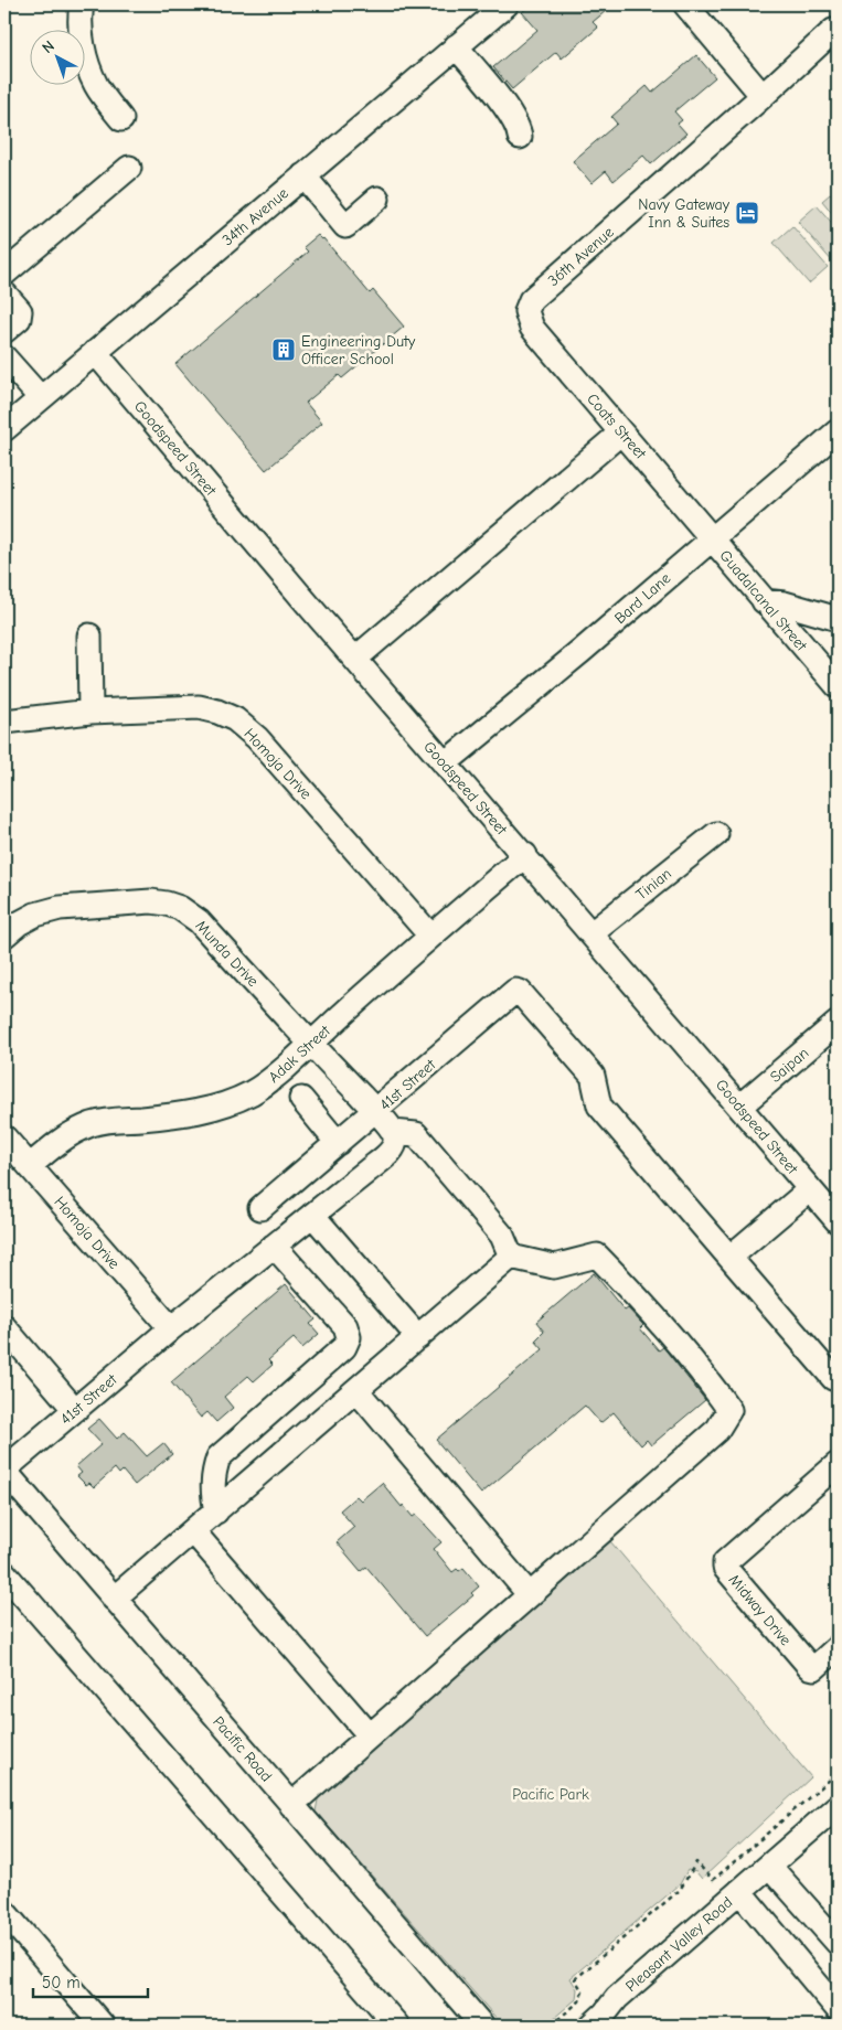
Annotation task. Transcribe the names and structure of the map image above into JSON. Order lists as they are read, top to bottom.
{
  "streets": {
    "street": [
      "34th Avenue",
      "36th Avenue",
      "Coats Street",
      "Goodspeed Street",
      "Bard Lane",
      "Guadalcanal Street",
      "Homoja Drive",
      "Tinian",
      "Munda Drive",
      "Adak Street",
      "Saipan",
      "41st Street",
      "Midway Drive",
      "Pacific Road",
      "Pleasant Valley Road"
    ]
  },
  "crossings": [
    ["34th Avenue", "Goodspeed Street"],
    ["36th Avenue", "Coats Street"],
    ["Coats Street", "Bard Lane"],
    ["Coats Street", "Guadalcanal Street"],
    ["Goodspeed Street", "Bard Lane"],
    ["Goodspeed Street", "Tinian"],
    ["Goodspeed Street", "Adak Street"],
    ["Goodspeed Street", "Saipan"],
    ["Bard Lane", "Guadalcanal Street"],
    ["Homoja Drive", "Adak Street"],
    ["Homoja Drive", "41st Street"],
    ["Munda Drive", "Adak Street"],
    ["Munda Drive", "41st Street"],
    ["41st Street", "Pacific Road"]
  ],
  "parks": ["Pacific Park"],
  "places": {
    "hotel": ["Navy Gateway Inn & Suites"],
    "building": ["Engineering Duty Officer School"]
  },
  "scale_bar": "50 m",
  "north": "top left"
}
